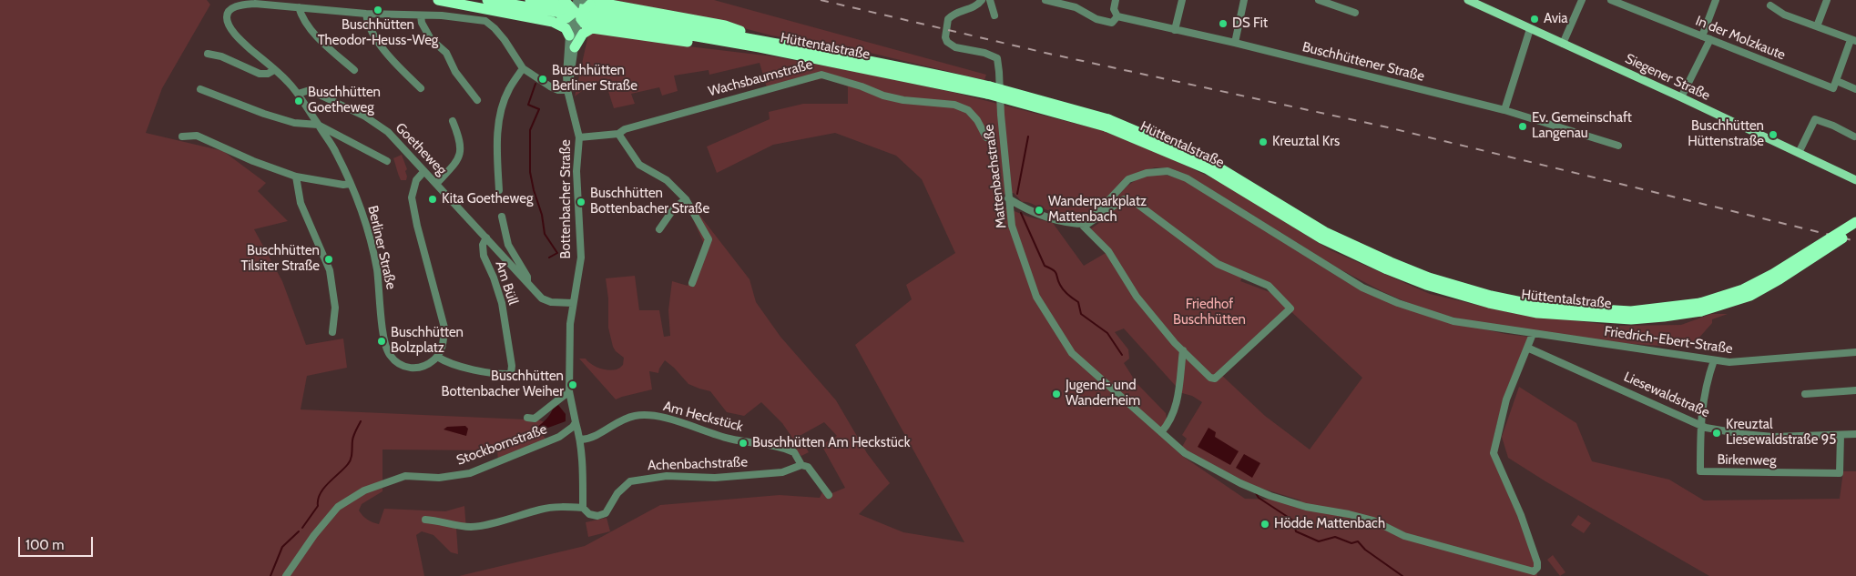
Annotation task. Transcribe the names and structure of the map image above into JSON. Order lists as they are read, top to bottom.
{
  "streets": {
    "highway": ["Hüttentalstraße"],
    "main road": ["Siegener Straße"],
    "street": [
      "In der Molzkaute",
      "Buschhüttener Straße",
      "Wachsbaumstraße",
      "Goetheweg",
      "Mattenbachstraße",
      "Bottenbacher Straße",
      "Berliner Straße",
      "Am Büll",
      "Friedrich-Ebert-Straße",
      "Liesewaldstraße",
      "Am Heckstück",
      "Stockbornstraße",
      "Birkenweg",
      "Achenbachstraße"
    ]
  },
  "crossings": [
    ["Wachsbaumstraße", "Bottenbacher Straße"],
    ["Goetheweg", "Berliner Straße"],
    ["Goetheweg", "Am Büll"],
    ["Mattenbachstraße", "Liesewaldstraße"],
    ["Bottenbacher Straße", "Berliner Straße"],
    ["Bottenbacher Straße", "Am Büll"],
    ["Bottenbacher Straße", "Am Heckstück"],
    ["Bottenbacher Straße", "Stockbornstraße"],
    ["Bottenbacher Straße", "Achenbachstraße"],
    ["Berliner Straße", "Am Büll"],
    ["Friedrich-Ebert-Straße", "Birkenweg"],
    ["Liesewaldstraße", "Birkenweg"],
    ["Am Heckstück", "Achenbachstraße"]
  ],
  "parks": ["Friedhof Buschhütten"],
  "places": [
    "Buschhütten Theodor-Heuss-Weg",
    "Avia",
    "DS Fit",
    "Buschhütten Berliner Straße",
    "Buschhütten Goetheweg",
    "Ev. Gemeinschaft Langenau",
    "Buschhütten Hüttenstraße",
    "Kreuztal Krs",
    "Kita Goetheweg",
    "Buschhütten Bottenbacher Straße",
    "Wanderparkplatz Mattenbach",
    "Buschhütten Tilsiter Straße",
    "Buschhütten Bolzplatz",
    "Buschhütten Bottenbacher Weiher",
    "Jugend- und Wanderheim",
    "Kreuztal Liesewaldstraße 95",
    "Buschhütten Am Heckstück",
    "Hödde Mattenbach"
  ],
  "scale_bar": "100 m"
}
